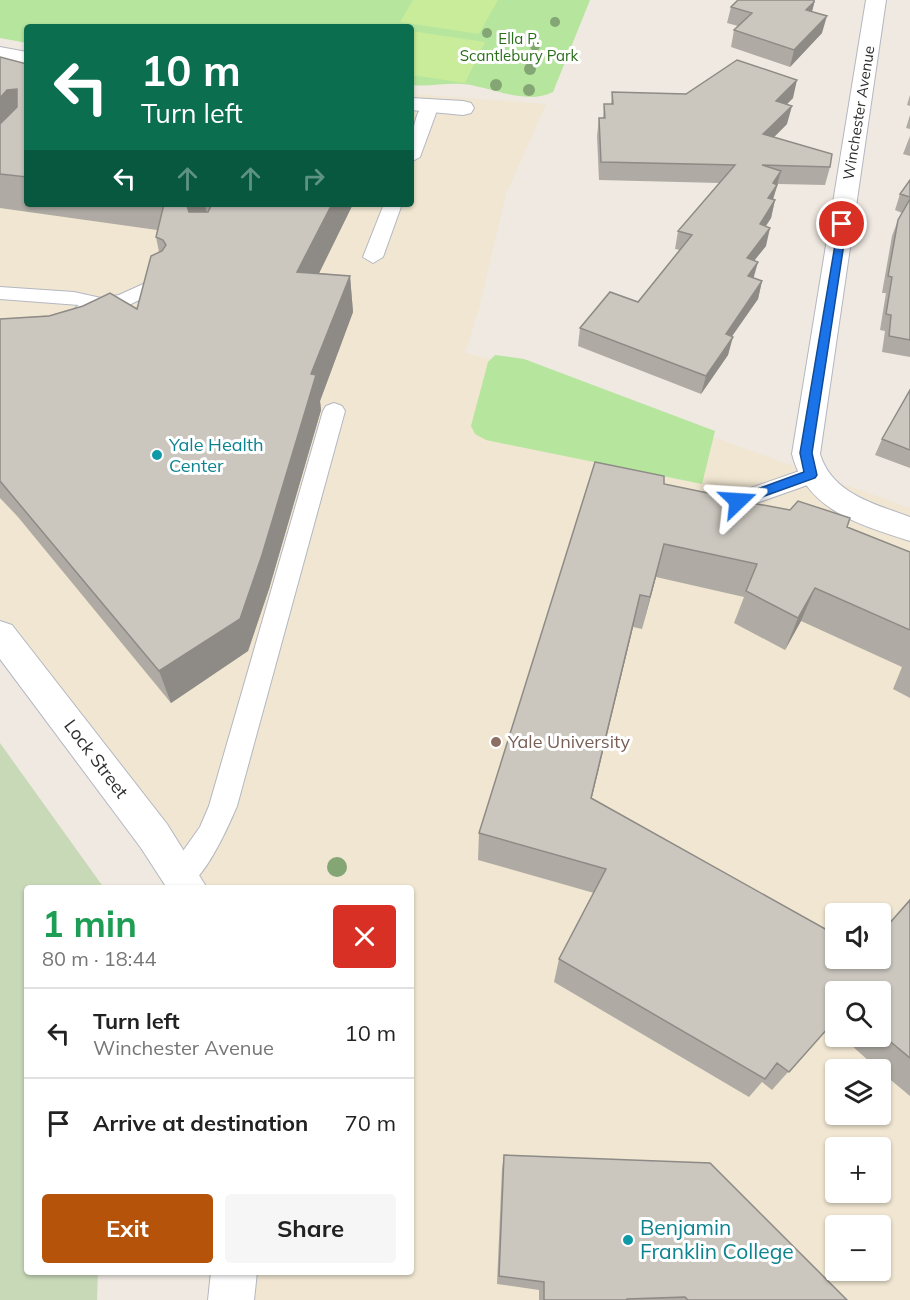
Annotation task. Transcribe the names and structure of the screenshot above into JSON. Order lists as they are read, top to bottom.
{
  "streets": {
    "street": ["Winchester Avenue", "Lock Street"]
  },
  "parks": ["Ella P. Scantlebury Park"],
  "places": ["Yale Health Center", "Yale University", "Benjamin Franklin College"],
  "page": {
    "turn": ["10 m", "Turn left"],
    "heading": ["1 min", "80 m · 18:44"],
    "map_buttons": ["+", "−"],
    "list": [
      {
        "name": "Turn left",
        "note": "Winchester Avenue",
        "value": "10 m"
      },
      {
        "name": "Arrive at destination",
        "value": "70 m"
      }
    ],
    "buttons": ["Exit", "Share"]
  }
}
